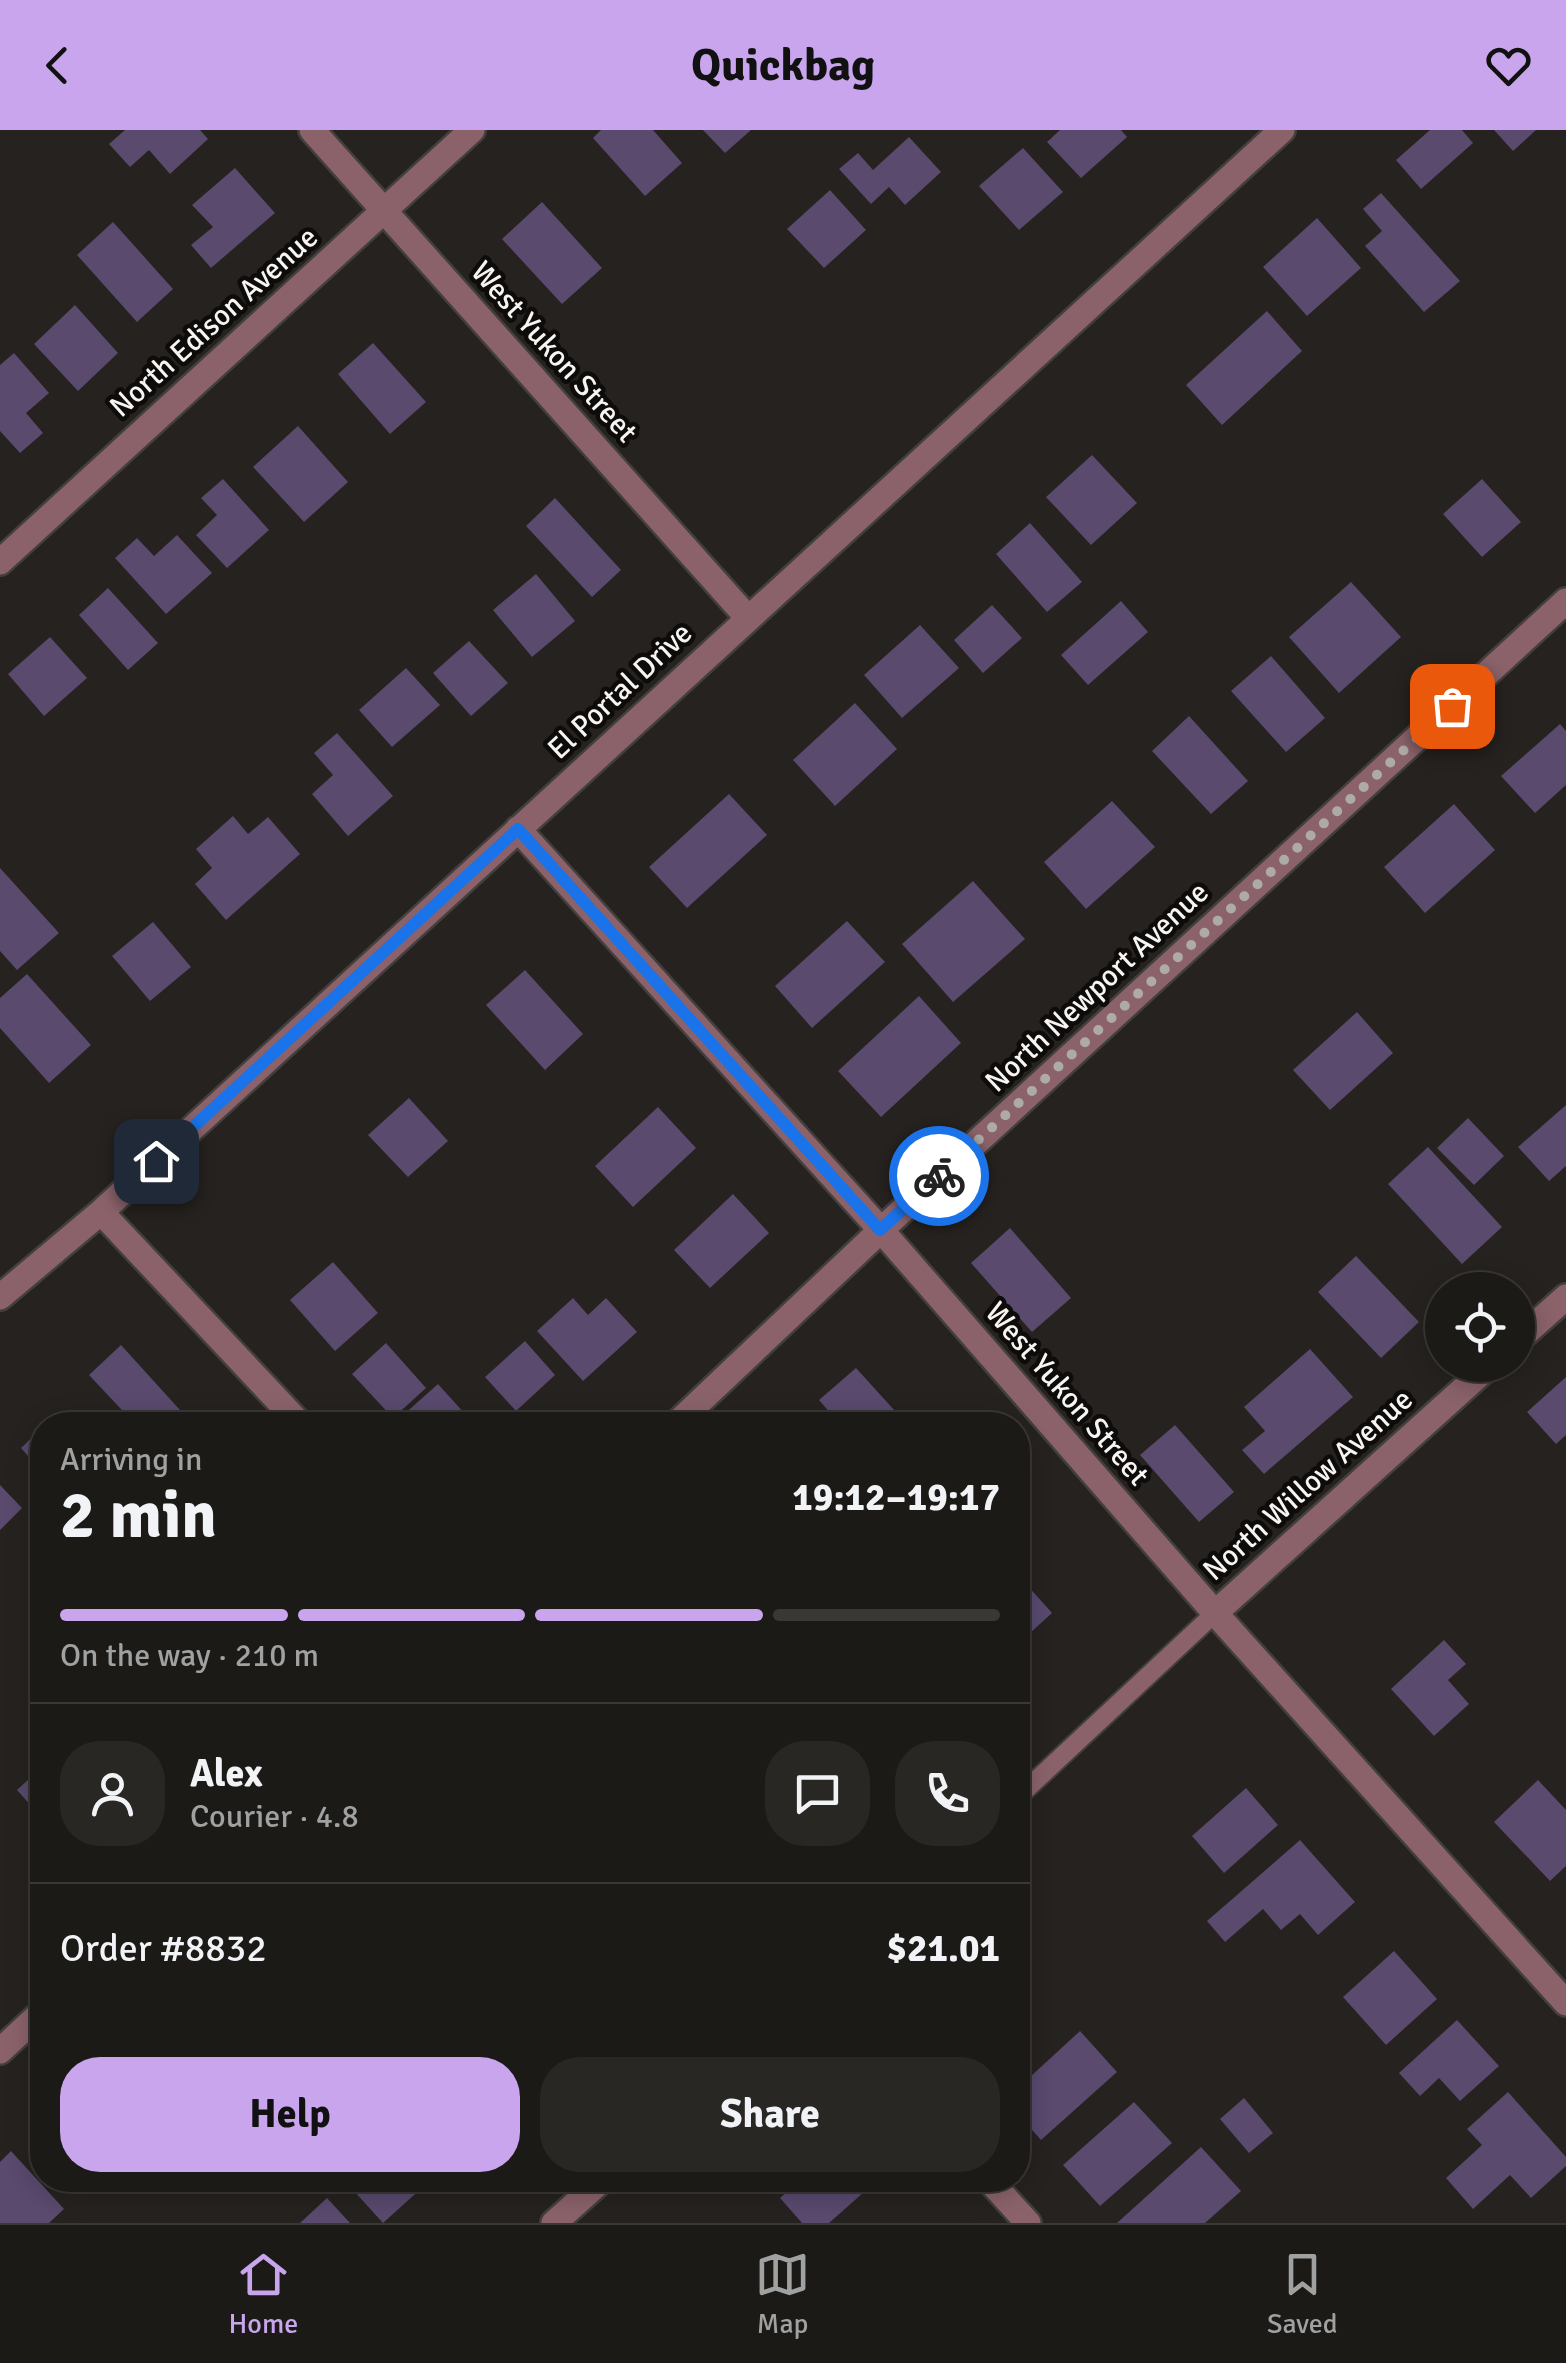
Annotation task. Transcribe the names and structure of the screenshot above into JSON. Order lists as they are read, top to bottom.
{
  "streets": {
    "street": [
      "North Edison Avenue",
      "West Yukon Street",
      "El Portal Drive",
      "North Newport Avenue",
      "North Willow Avenue"
    ]
  },
  "crossings": [
    ["North Edison Avenue", "West Yukon Street"],
    ["West Yukon Street", "El Portal Drive"],
    ["West Yukon Street", "North Newport Avenue"],
    ["West Yukon Street", "North Willow Avenue"]
  ],
  "page": {
    "header": "Quickbag",
    "heading": ["2 min", "Arriving in", "19:12–19:17"],
    "panel": [
      "Alex",
      "Courier · 4.8",
      "Order #8832",
      "$21.01"
    ],
    "bar": "On the way · 210 m",
    "buttons": ["Help", "Share"],
    "tabs": ["Home", "Map", "Saved"]
  }
}
